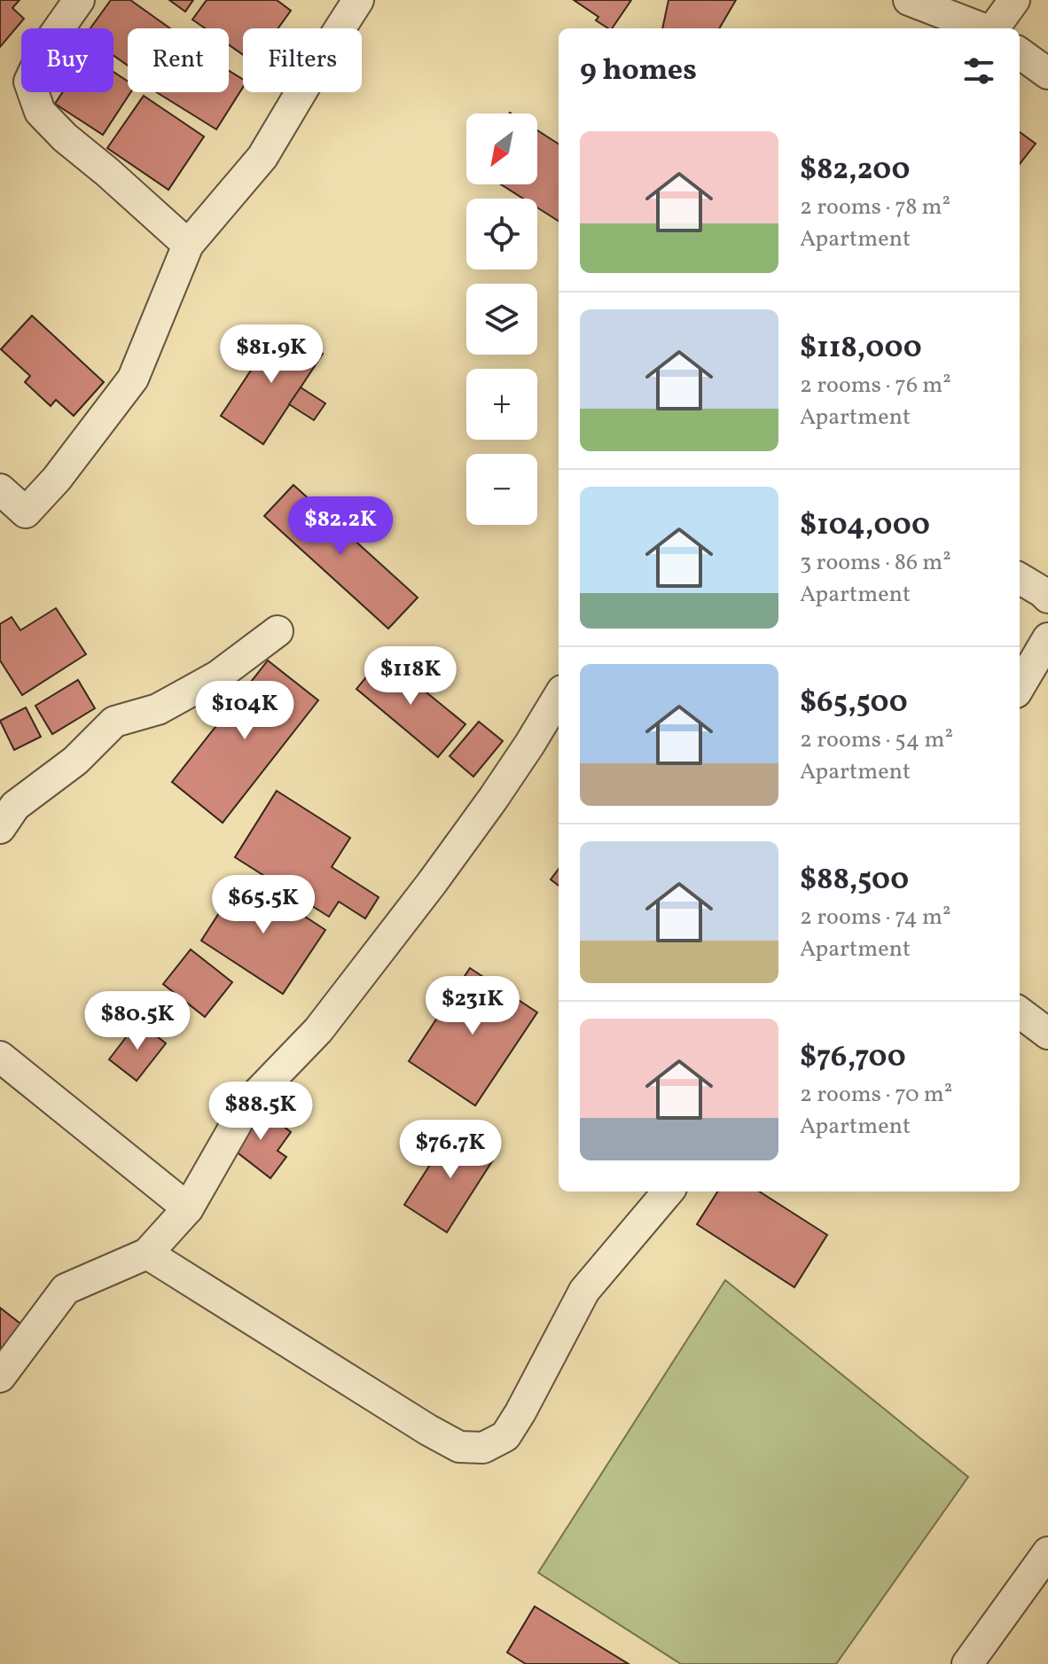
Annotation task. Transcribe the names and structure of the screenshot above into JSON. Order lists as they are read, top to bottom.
{
  "north": "bottom left",
  "page": {
    "chip": ["Buy", "Rent", "Filters"],
    "heading": "9 homes",
    "map_buttons": ["+", "−"],
    "list": [
      {
        "name": "$82,200",
        "note": "2 rooms · 78 m² · Apartment"
      },
      {
        "name": "$118,000",
        "note": "2 rooms · 76 m² · Apartment"
      },
      {
        "name": "$104,000",
        "note": "3 rooms · 86 m² · Apartment"
      },
      {
        "name": "$65,500",
        "note": "2 rooms · 54 m² · Apartment"
      },
      {
        "name": "$88,500",
        "note": "2 rooms · 74 m² · Apartment"
      },
      {
        "name": "$76,700",
        "note": "2 rooms · 70 m² · Apartment"
      }
    ],
    "price": [
      "$81.9K",
      "$82.2K",
      "$118K",
      "$104K",
      "$65.5K",
      "$231K",
      "$80.5K",
      "$88.5K",
      "$76.7K"
    ]
  }
}
